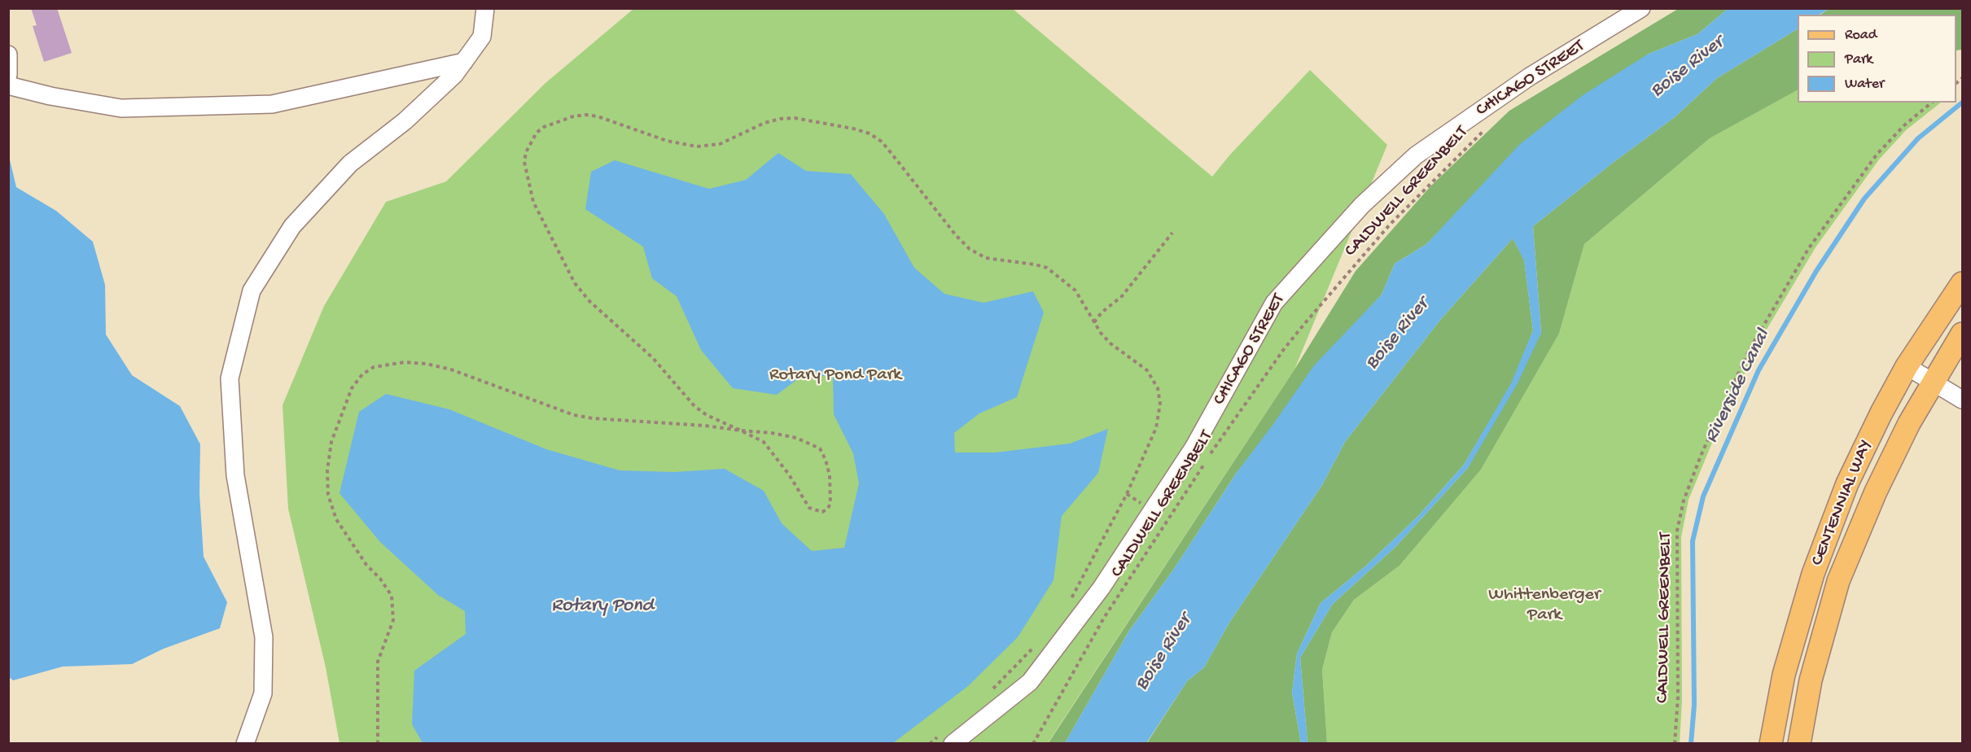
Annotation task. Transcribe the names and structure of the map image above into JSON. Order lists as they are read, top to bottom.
{
  "streets": {
    "main road": ["CENTENNIAL WAY"],
    "street": ["CHICAGO STREET"],
    "path": ["CALDWELL GREENBELT"]
  },
  "water": ["Boise River", "Riverside Canal", "Rotary Pond"],
  "parks": ["Rotary Pond Park", "Whittenberger Park"],
  "legend": ["Road", "Park", "Water"]
}
